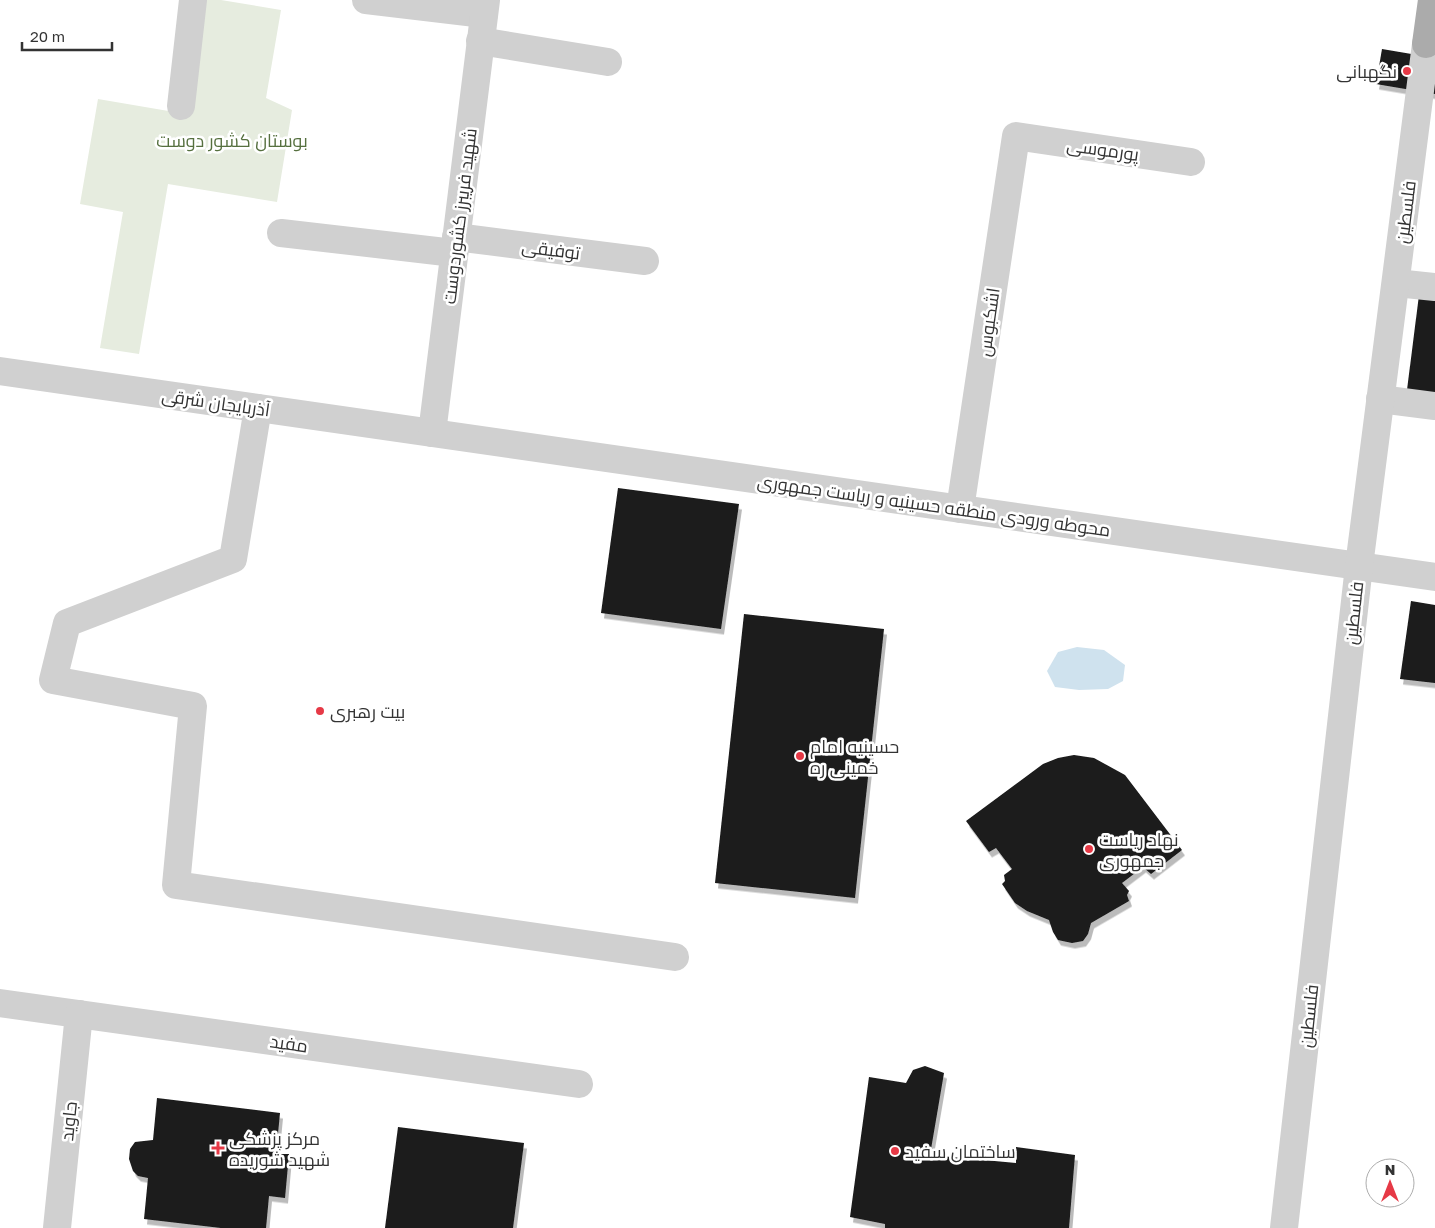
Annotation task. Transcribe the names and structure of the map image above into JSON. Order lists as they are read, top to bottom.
{
  "streets": {
    "main road": ["فلسطین"],
    "street": [
      "پورموسی",
      "شهید فریبرز کشوردوست",
      "توفیقی",
      "اشکبوس",
      "آذربایجان شرقی",
      "محوطه ورودی منطقه حسینیه و ریاست جمهوری",
      "مفید",
      "جاوید"
    ]
  },
  "crossings": [
    ["پورموسی", "اشکبوس"],
    ["فلسطین", "محوطه ورودی منطقه حسینیه و ریاست جمهوری"],
    ["شهید فریبرز کشوردوست", "توفیقی"],
    ["شهید فریبرز کشوردوست", "آذربایجان شرقی"],
    ["شهید فریبرز کشوردوست", "محوطه ورودی منطقه حسینیه و ریاست جمهوری"],
    ["اشکبوس", "محوطه ورودی منطقه حسینیه و ریاست جمهوری"],
    ["آذربایجان شرقی", "محوطه ورودی منطقه حسینیه و ریاست جمهوری"],
    ["مفید", "جاوید"]
  ],
  "parks": ["بوستان کشور دوست"],
  "places": {
    "other": [
      "نگهبانی",
      "بیت رهبری",
      "حسینیه امام خمینی ره",
      "نهاد ریاست جمهوری",
      "ساختمان سفید"
    ],
    "health": ["مرکز پزشکی شهید شوریده"]
  },
  "scale_bar": "20 m",
  "north": "top"
}
